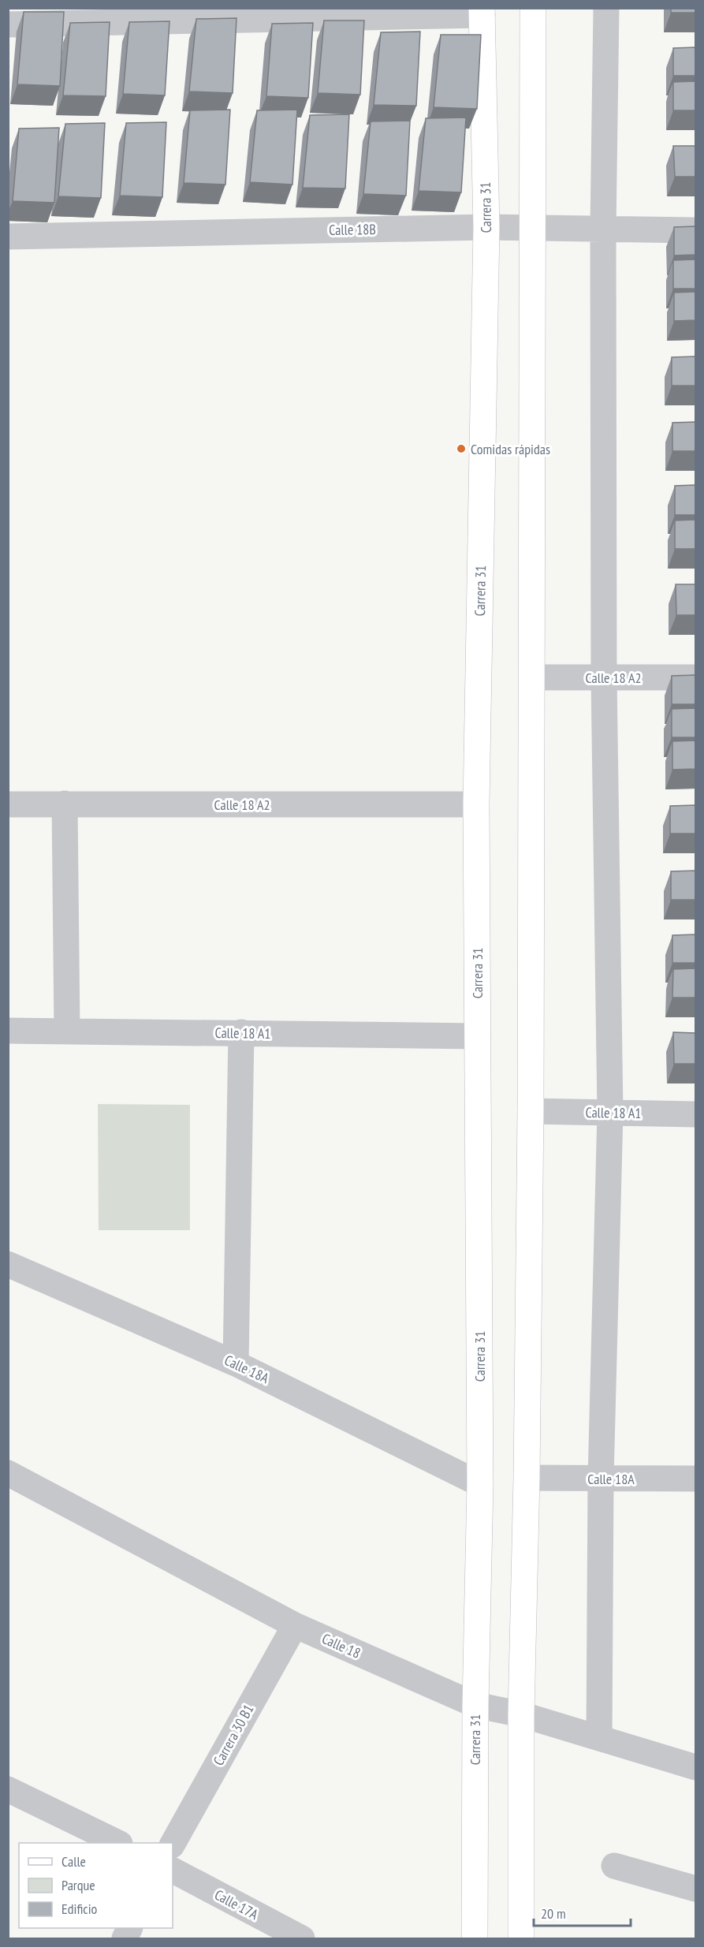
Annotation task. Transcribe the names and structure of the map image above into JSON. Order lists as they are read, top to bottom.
{
  "streets": {
    "main road": ["Carrera 31"],
    "street": [
      "Calle 18B",
      "Calle 18 A2",
      "Calle 18 A1",
      "Calle 18A",
      "Calle 18",
      "Carrera 30 B1",
      "Calle 17A"
    ]
  },
  "crossings": [
    ["Carrera 31", "Calle 18B"],
    ["Carrera 31", "Calle 18 A2"],
    ["Carrera 31", "Calle 18 A1"],
    ["Carrera 31", "Calle 18A"],
    ["Carrera 31", "Calle 18"],
    ["Calle 18", "Carrera 30 B1"]
  ],
  "places": ["Comidas rápidas"],
  "legend": ["Calle", "Parque", "Edificio"],
  "scale_bar": "20 m"
}
